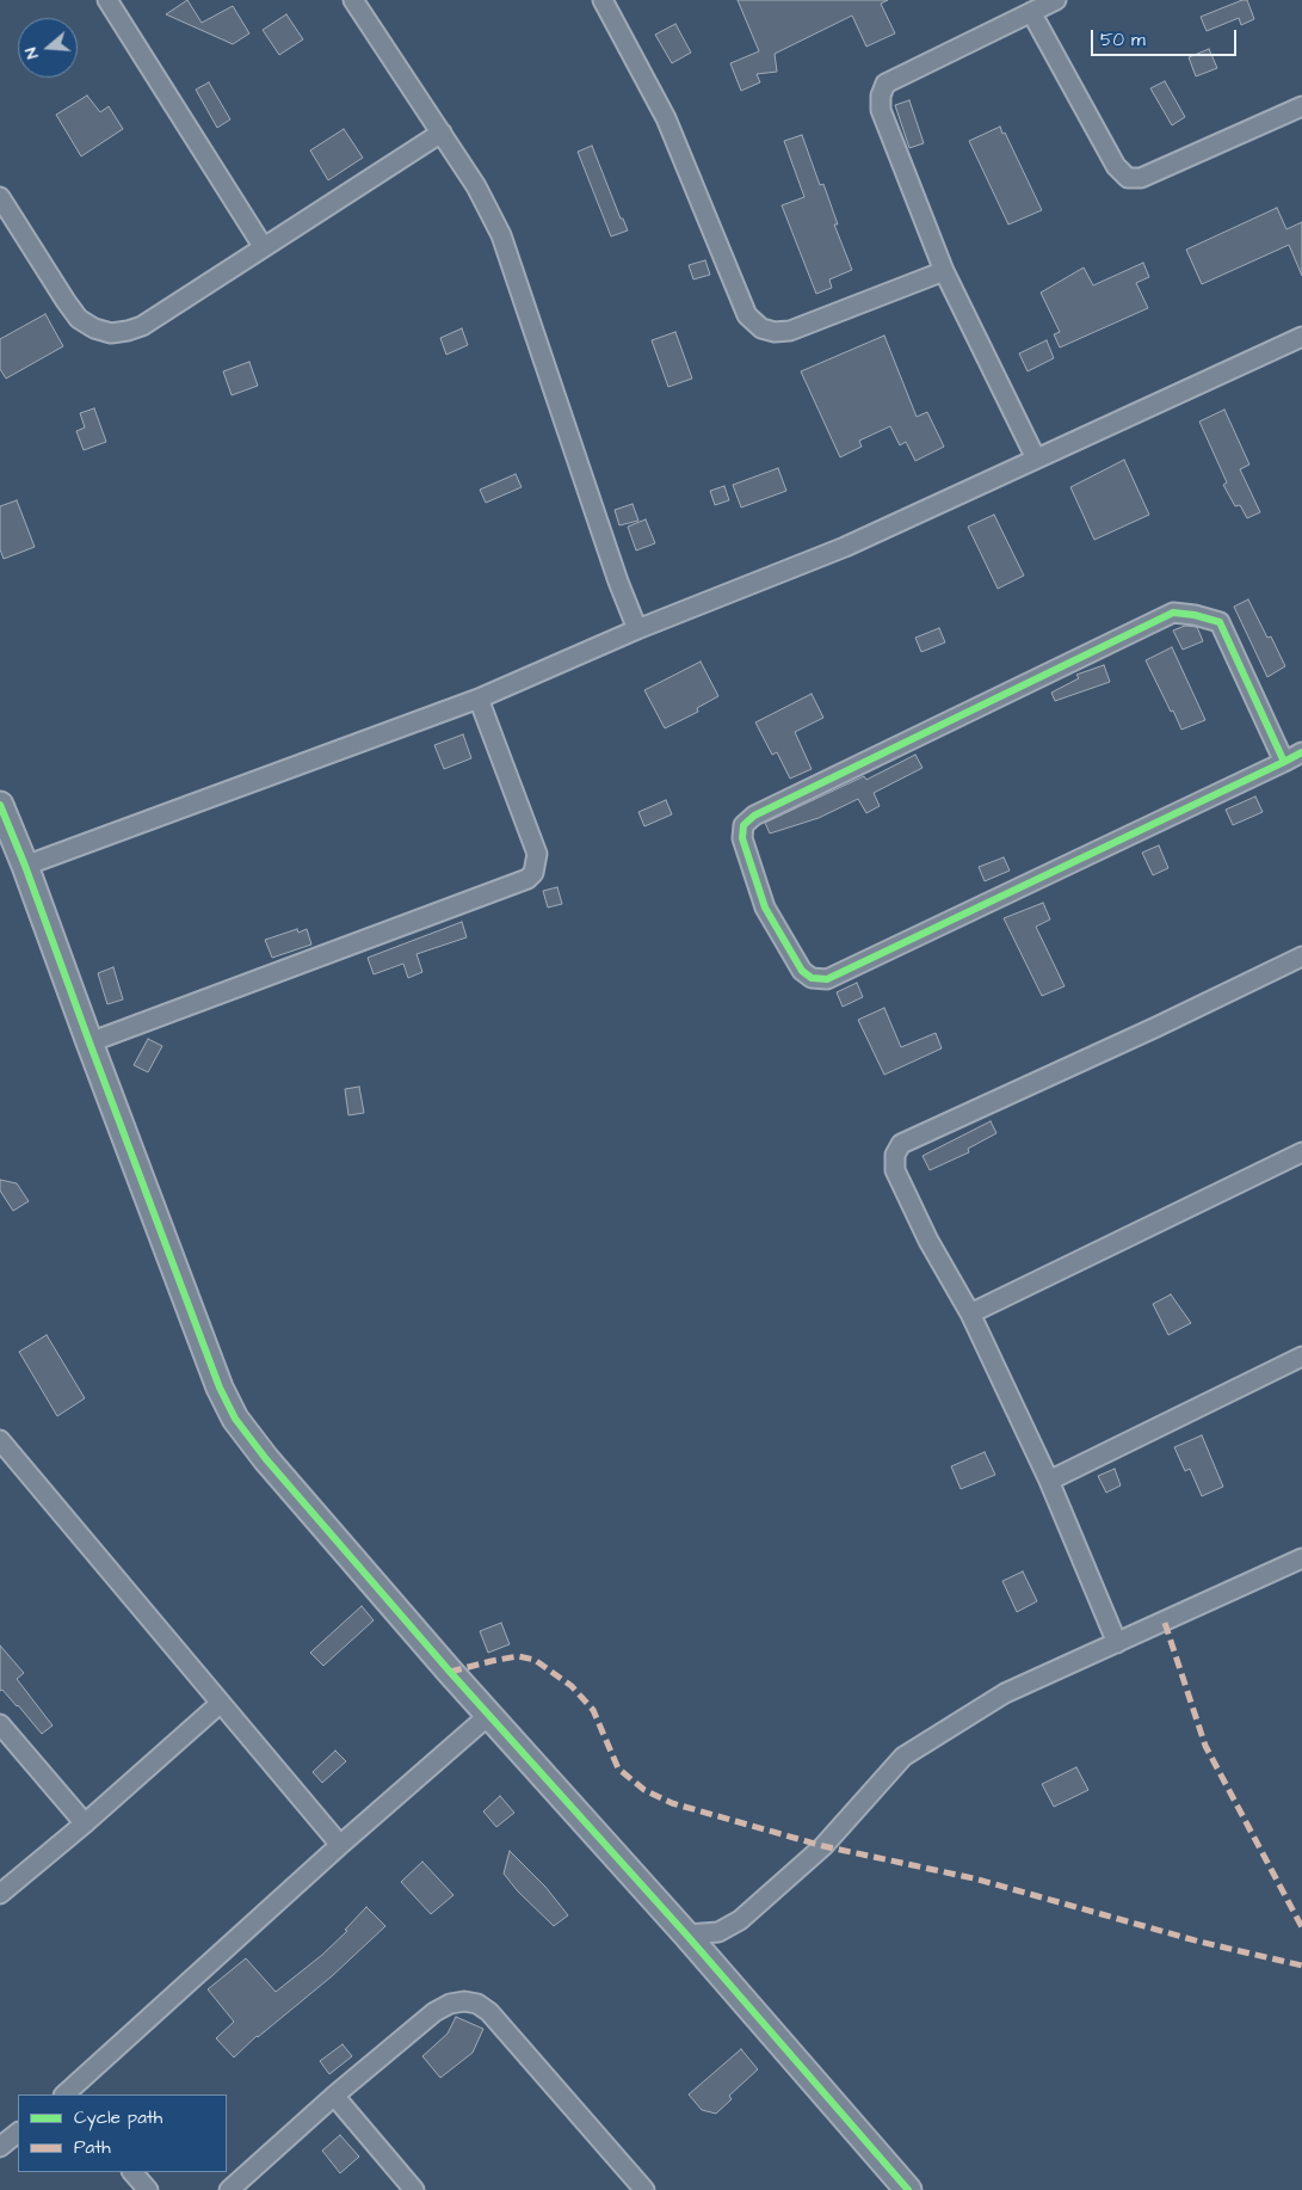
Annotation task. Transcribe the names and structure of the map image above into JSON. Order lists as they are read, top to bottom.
{
  "legend": ["Cycle path", "Path"],
  "scale_bar": "50 m",
  "north": "left"
}
